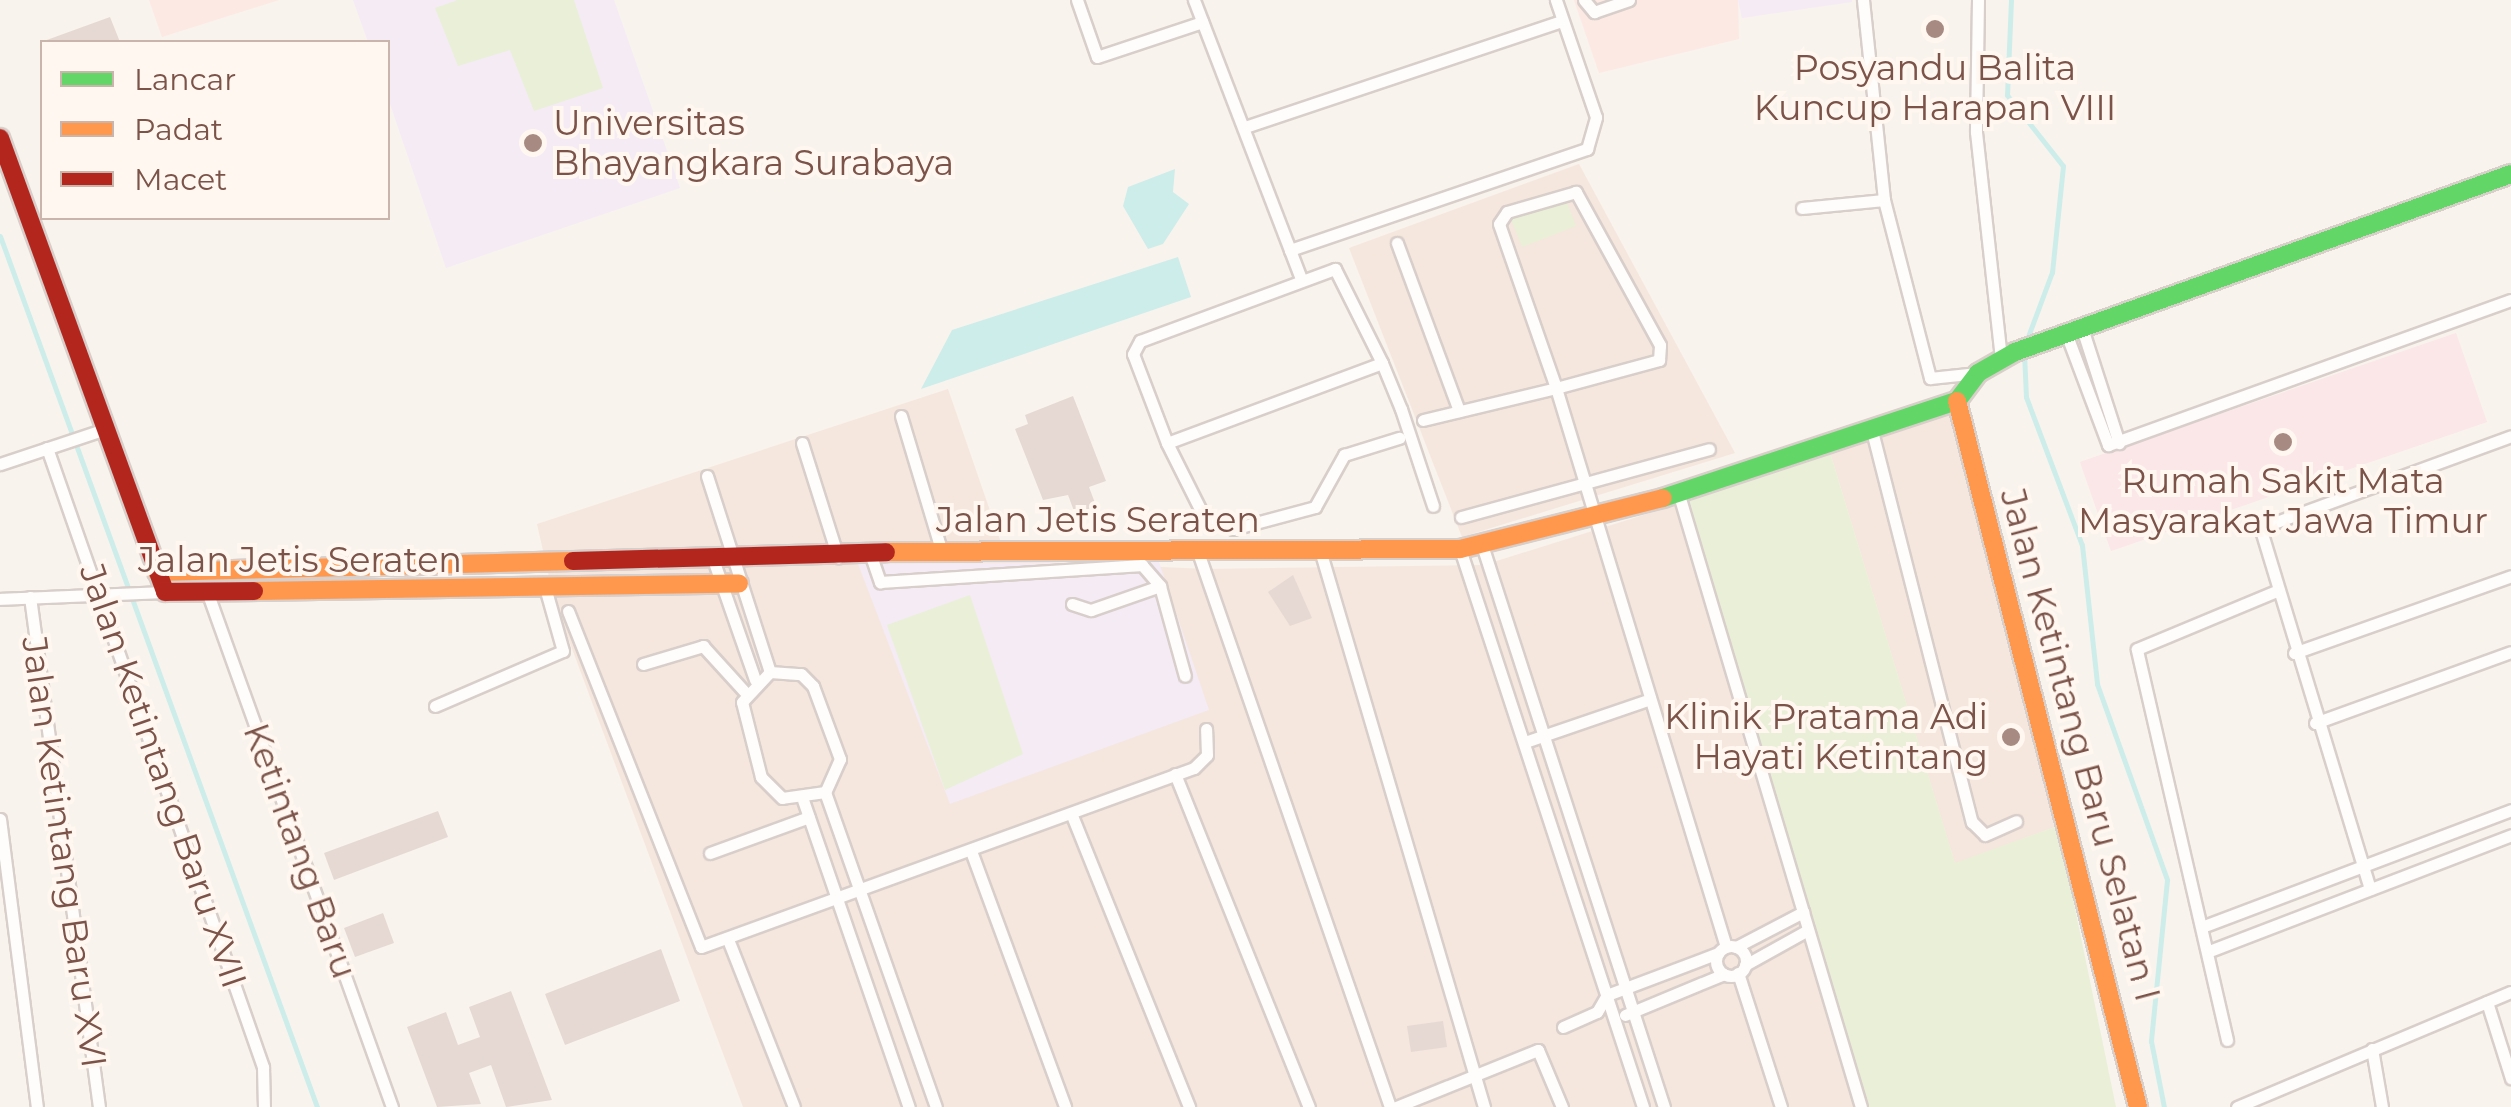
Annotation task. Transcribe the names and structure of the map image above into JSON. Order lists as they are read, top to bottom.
{
  "streets": {
    "street": [
      "Jalan Jetis Seraten",
      "Jalan Ketintang Baru Selatan I",
      "Jalan Ketintang Baru XVII",
      "Ketintang Baru",
      "Jalan Ketintang Baru XVI"
    ]
  },
  "crossings": [
    ["Jalan Jetis Seraten", "Jalan Ketintang Baru Selatan I"],
    ["Jalan Jetis Seraten", "Jalan Ketintang Baru XVII"],
    ["Jalan Jetis Seraten", "Ketintang Baru"],
    ["Jalan Jetis Seraten", "Jalan Ketintang Baru XVI"]
  ],
  "places": [
    "Posyandu Balita Kuncup Harapan VIII",
    "Universitas Bhayangkara Surabaya",
    "Rumah Sakit Mata Masyarakat Jawa Timur",
    "Klinik Pratama Adi Hayati Ketintang"
  ],
  "legend": ["Lancar", "Padat", "Macet"]
}
